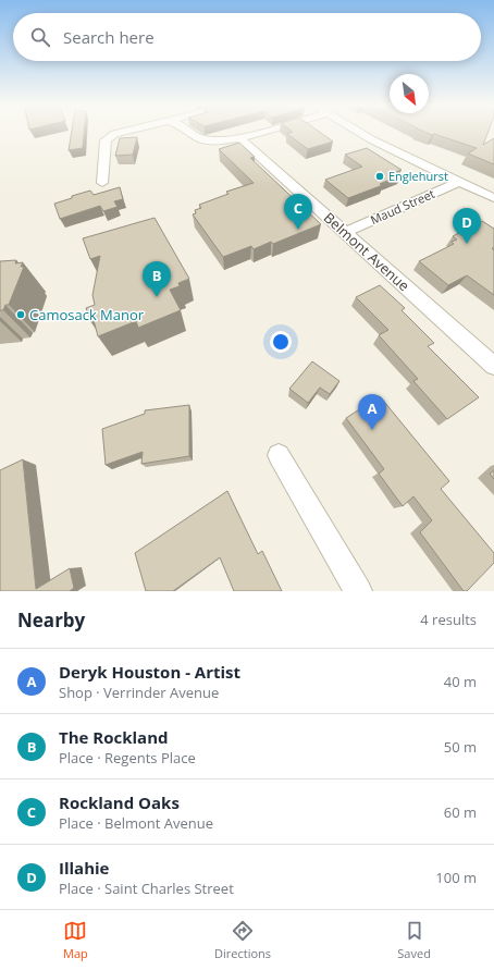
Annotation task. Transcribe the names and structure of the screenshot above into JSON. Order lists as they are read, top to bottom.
{
  "streets": {
    "street": ["Maud Street", "Belmont Avenue"]
  },
  "crossings": [
    ["Maud Street", "Belmont Avenue"]
  ],
  "places": ["Englehurst", "Camosack Manor"],
  "north": "bottom right",
  "page": {
    "search": "Search here",
    "pins": [
      "C",
      "D",
      "B",
      "A"
    ],
    "heading": ["Nearby", "4 results"],
    "list": [
      {
        "mark": "A",
        "name": "Deryk Houston - Artist",
        "note": "Shop · Verrinder Avenue",
        "value": "40 m"
      },
      {
        "mark": "B",
        "name": "The Rockland",
        "note": "Place · Regents Place",
        "value": "50 m"
      },
      {
        "mark": "C",
        "name": "Rockland Oaks",
        "note": "Place · Belmont Avenue",
        "value": "60 m"
      },
      {
        "mark": "D",
        "name": "Illahie",
        "note": "Place · Saint Charles Street",
        "value": "100 m"
      }
    ],
    "nav": ["Map", "Directions", "Saved"]
  }
}
